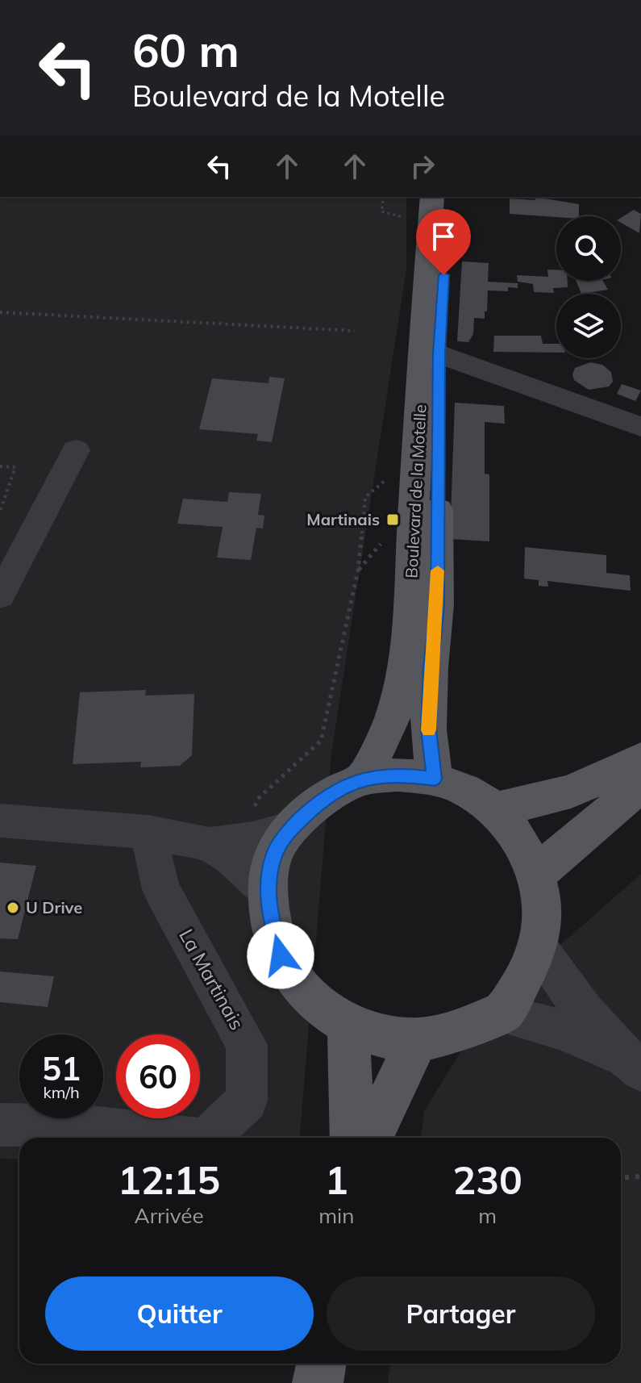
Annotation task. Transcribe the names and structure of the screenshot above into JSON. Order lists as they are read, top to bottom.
{
  "streets": {
    "main road": ["Boulevard de la Motelle"],
    "street": ["La Martinais"]
  },
  "places": {
    "transit": ["Martinais"],
    "other": ["U Drive"]
  },
  "page": {
    "turn": ["60 m", "Boulevard de la Motelle"],
    "speed": "51 km/h",
    "limit": "60",
    "eta": [
      "12:15",
      "Arrivée",
      "1",
      "min",
      "230",
      "m"
    ],
    "buttons": ["Quitter", "Partager"]
  }
}
